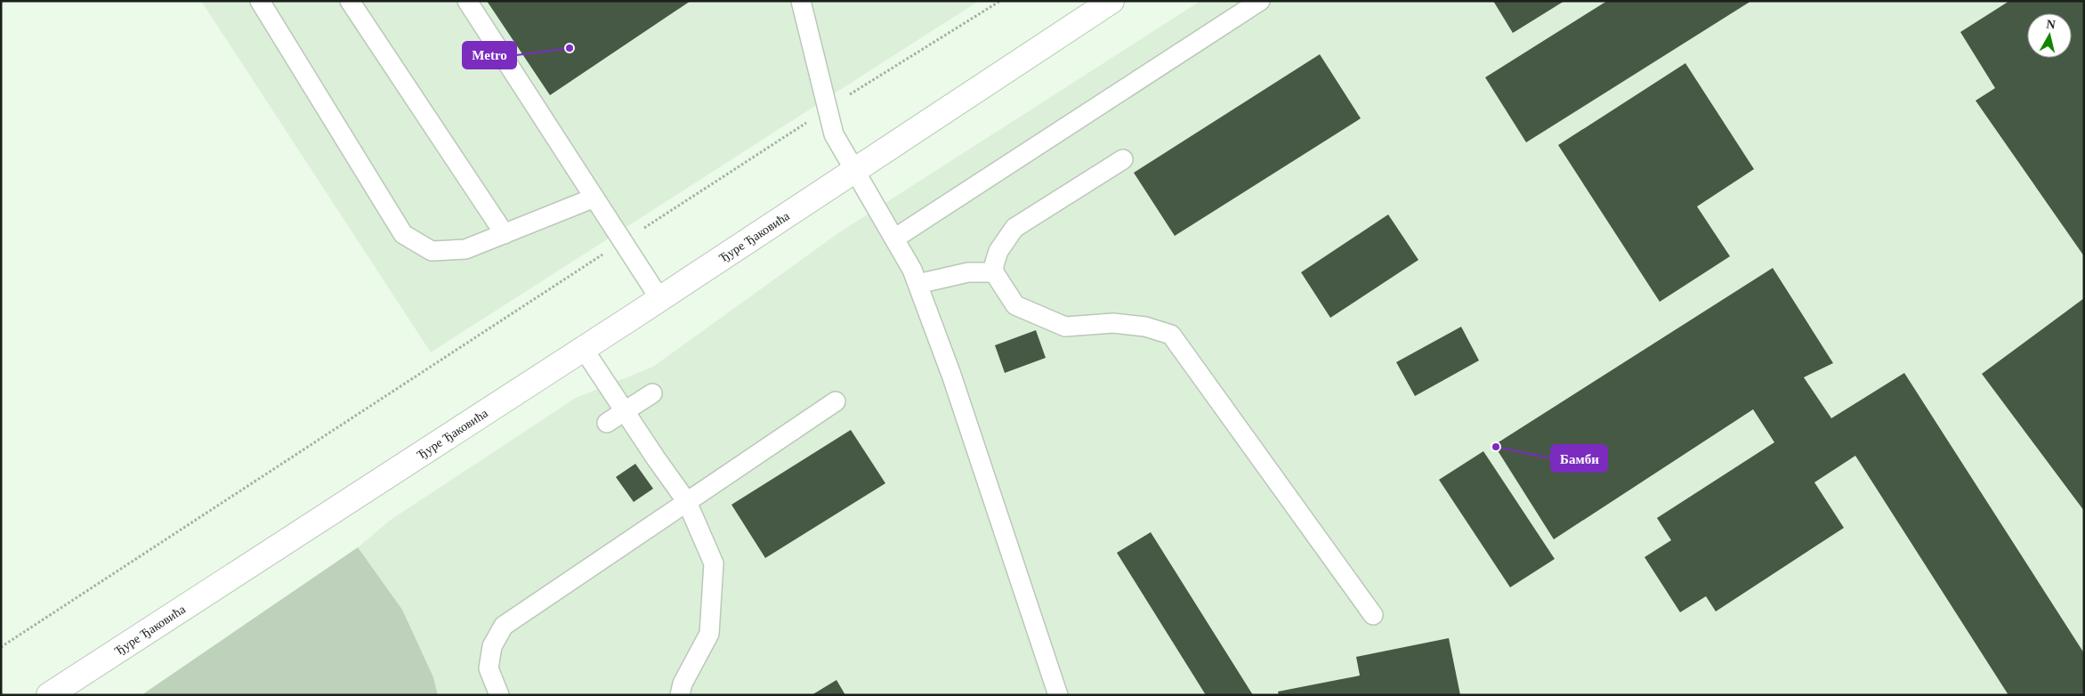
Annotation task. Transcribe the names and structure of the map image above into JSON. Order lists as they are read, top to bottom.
{
  "streets": {
    "street": ["Ђуре Ђаковића"]
  },
  "places": ["Metro", "Бамби"],
  "north": "top"
}
